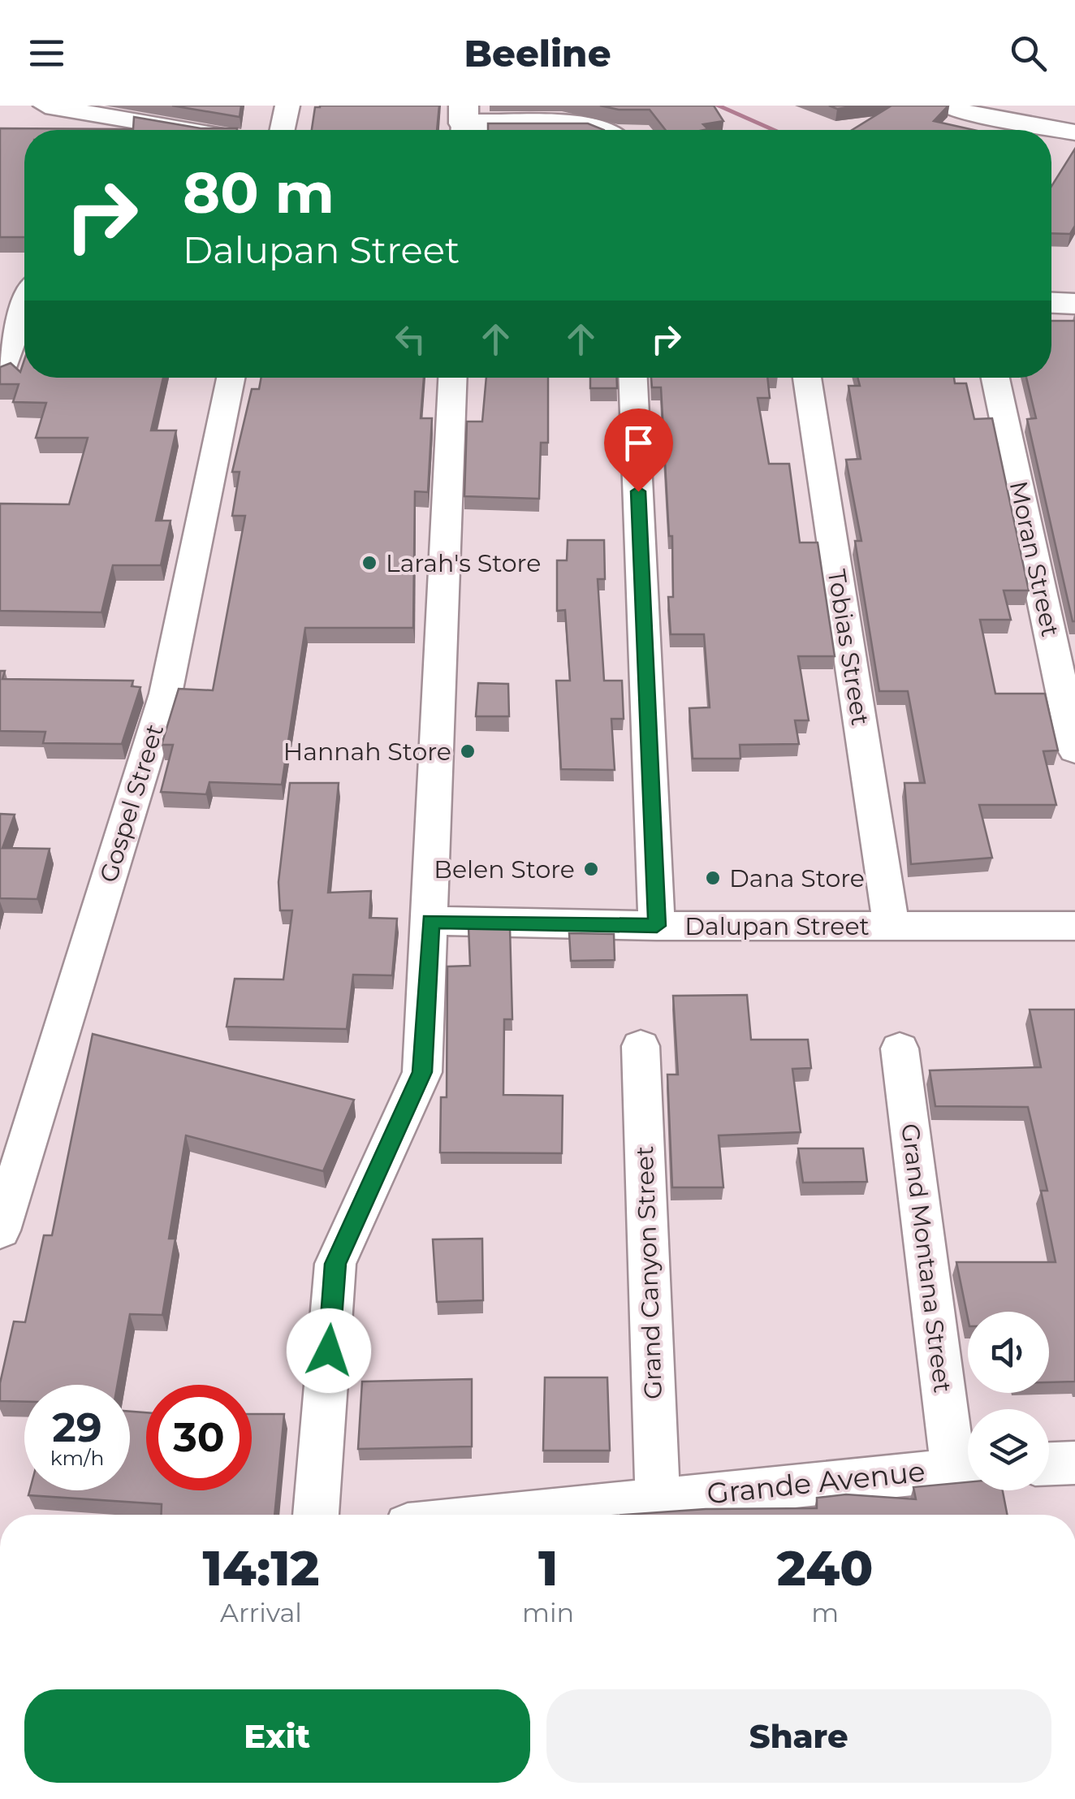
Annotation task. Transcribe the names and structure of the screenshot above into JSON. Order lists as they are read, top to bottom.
{
  "streets": {
    "street": [
      "Moran Street",
      "Tobias Street",
      "Gospel Street",
      "Dalupan Street",
      "Grand Montana Street",
      "Grand Canyon Street",
      "Grande Avenue"
    ]
  },
  "crossings": [
    ["Tobias Street", "Dalupan Street"],
    ["Grand Montana Street", "Grande Avenue"],
    ["Grand Canyon Street", "Grande Avenue"]
  ],
  "places": [
    "Larah's Store",
    "Hannah Store",
    "Belen Store",
    "Dana Store"
  ],
  "page": {
    "header": "Beeline",
    "turn": ["80 m", "Dalupan Street"],
    "speed": "29 km/h",
    "limit": "30",
    "eta": [
      "14:12",
      "Arrival",
      "1",
      "min",
      "240",
      "m"
    ],
    "buttons": ["Exit", "Share"]
  }
}
